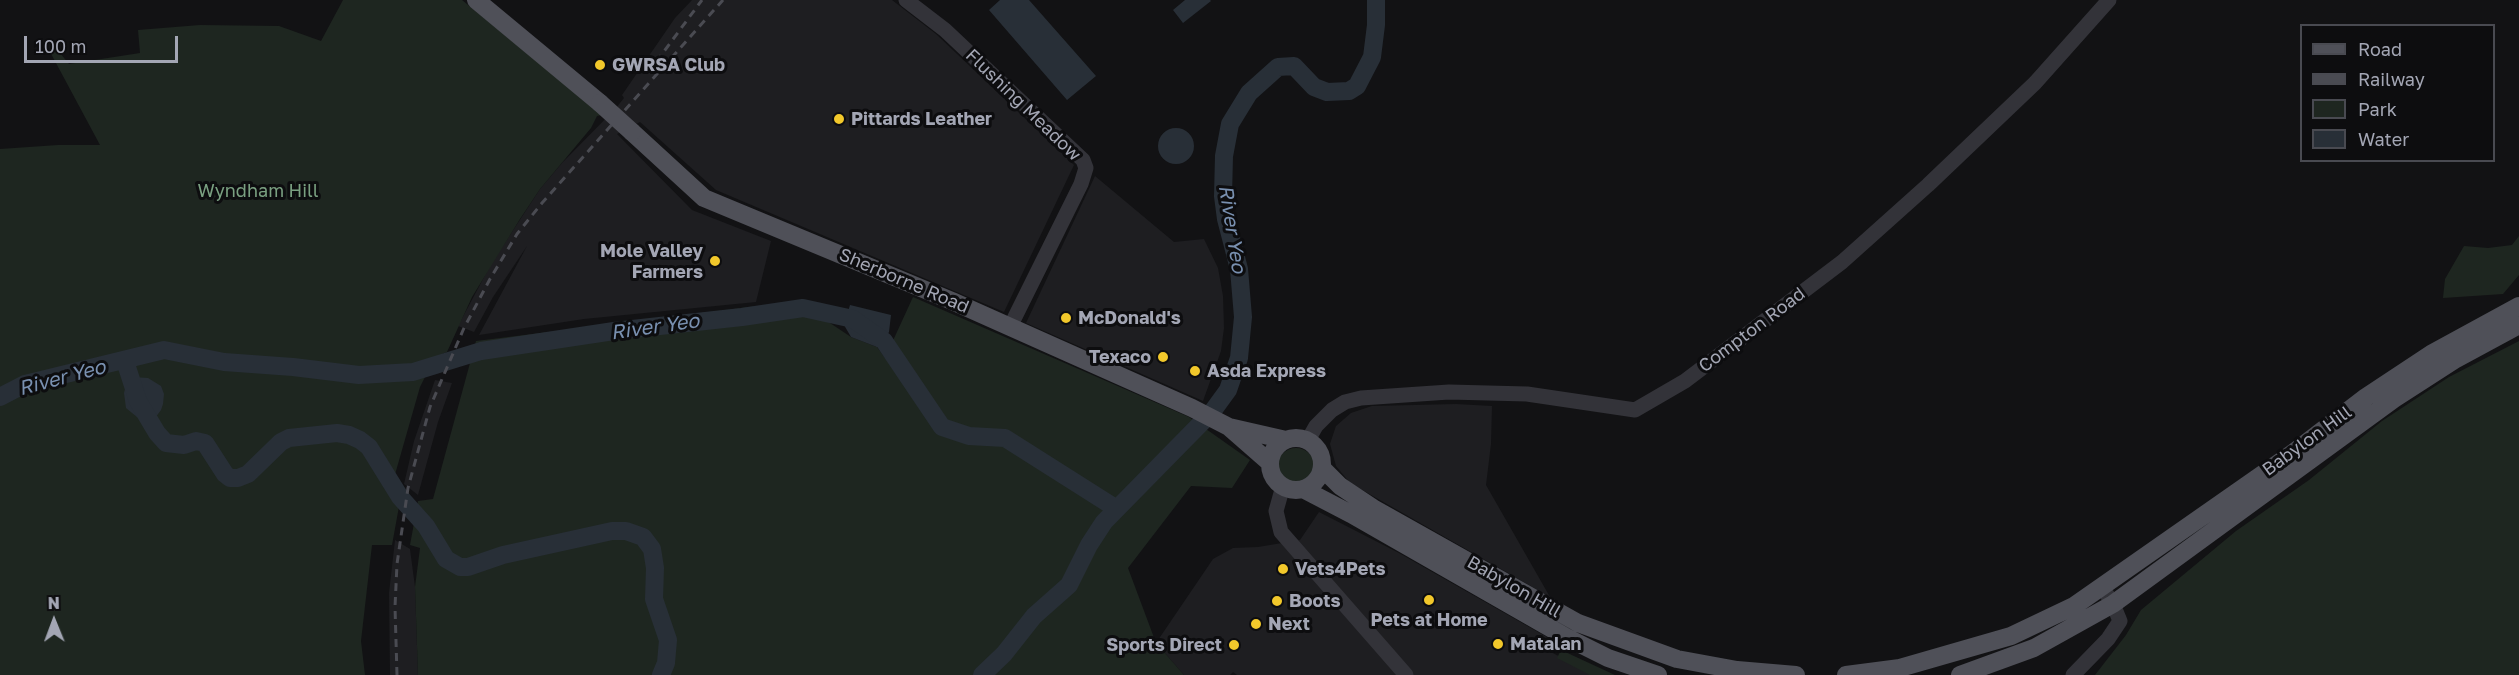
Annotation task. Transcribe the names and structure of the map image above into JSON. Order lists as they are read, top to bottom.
{
  "streets": {
    "main road": ["Sherborne Road", "Babylon Hill"],
    "street": ["Flushing Meadow", "Compton Road"]
  },
  "crossings": [
    ["Flushing Meadow", "Sherborne Road"],
    ["Compton Road", "Babylon Hill"]
  ],
  "water": ["River Yeo"],
  "parks": ["Wyndham Hill"],
  "places": [
    "GWRSA Club",
    "Pittards Leather",
    "Mole Valley Farmers",
    "McDonald's",
    "Texaco",
    "Asda Express",
    "Vets4Pets",
    "Pets at Home",
    "Boots",
    "Next",
    "Matalan",
    "Sports Direct"
  ],
  "legend": [
    "Road",
    "Railway",
    "Park",
    "Water"
  ],
  "scale_bar": "100 m",
  "north": "top"
}
